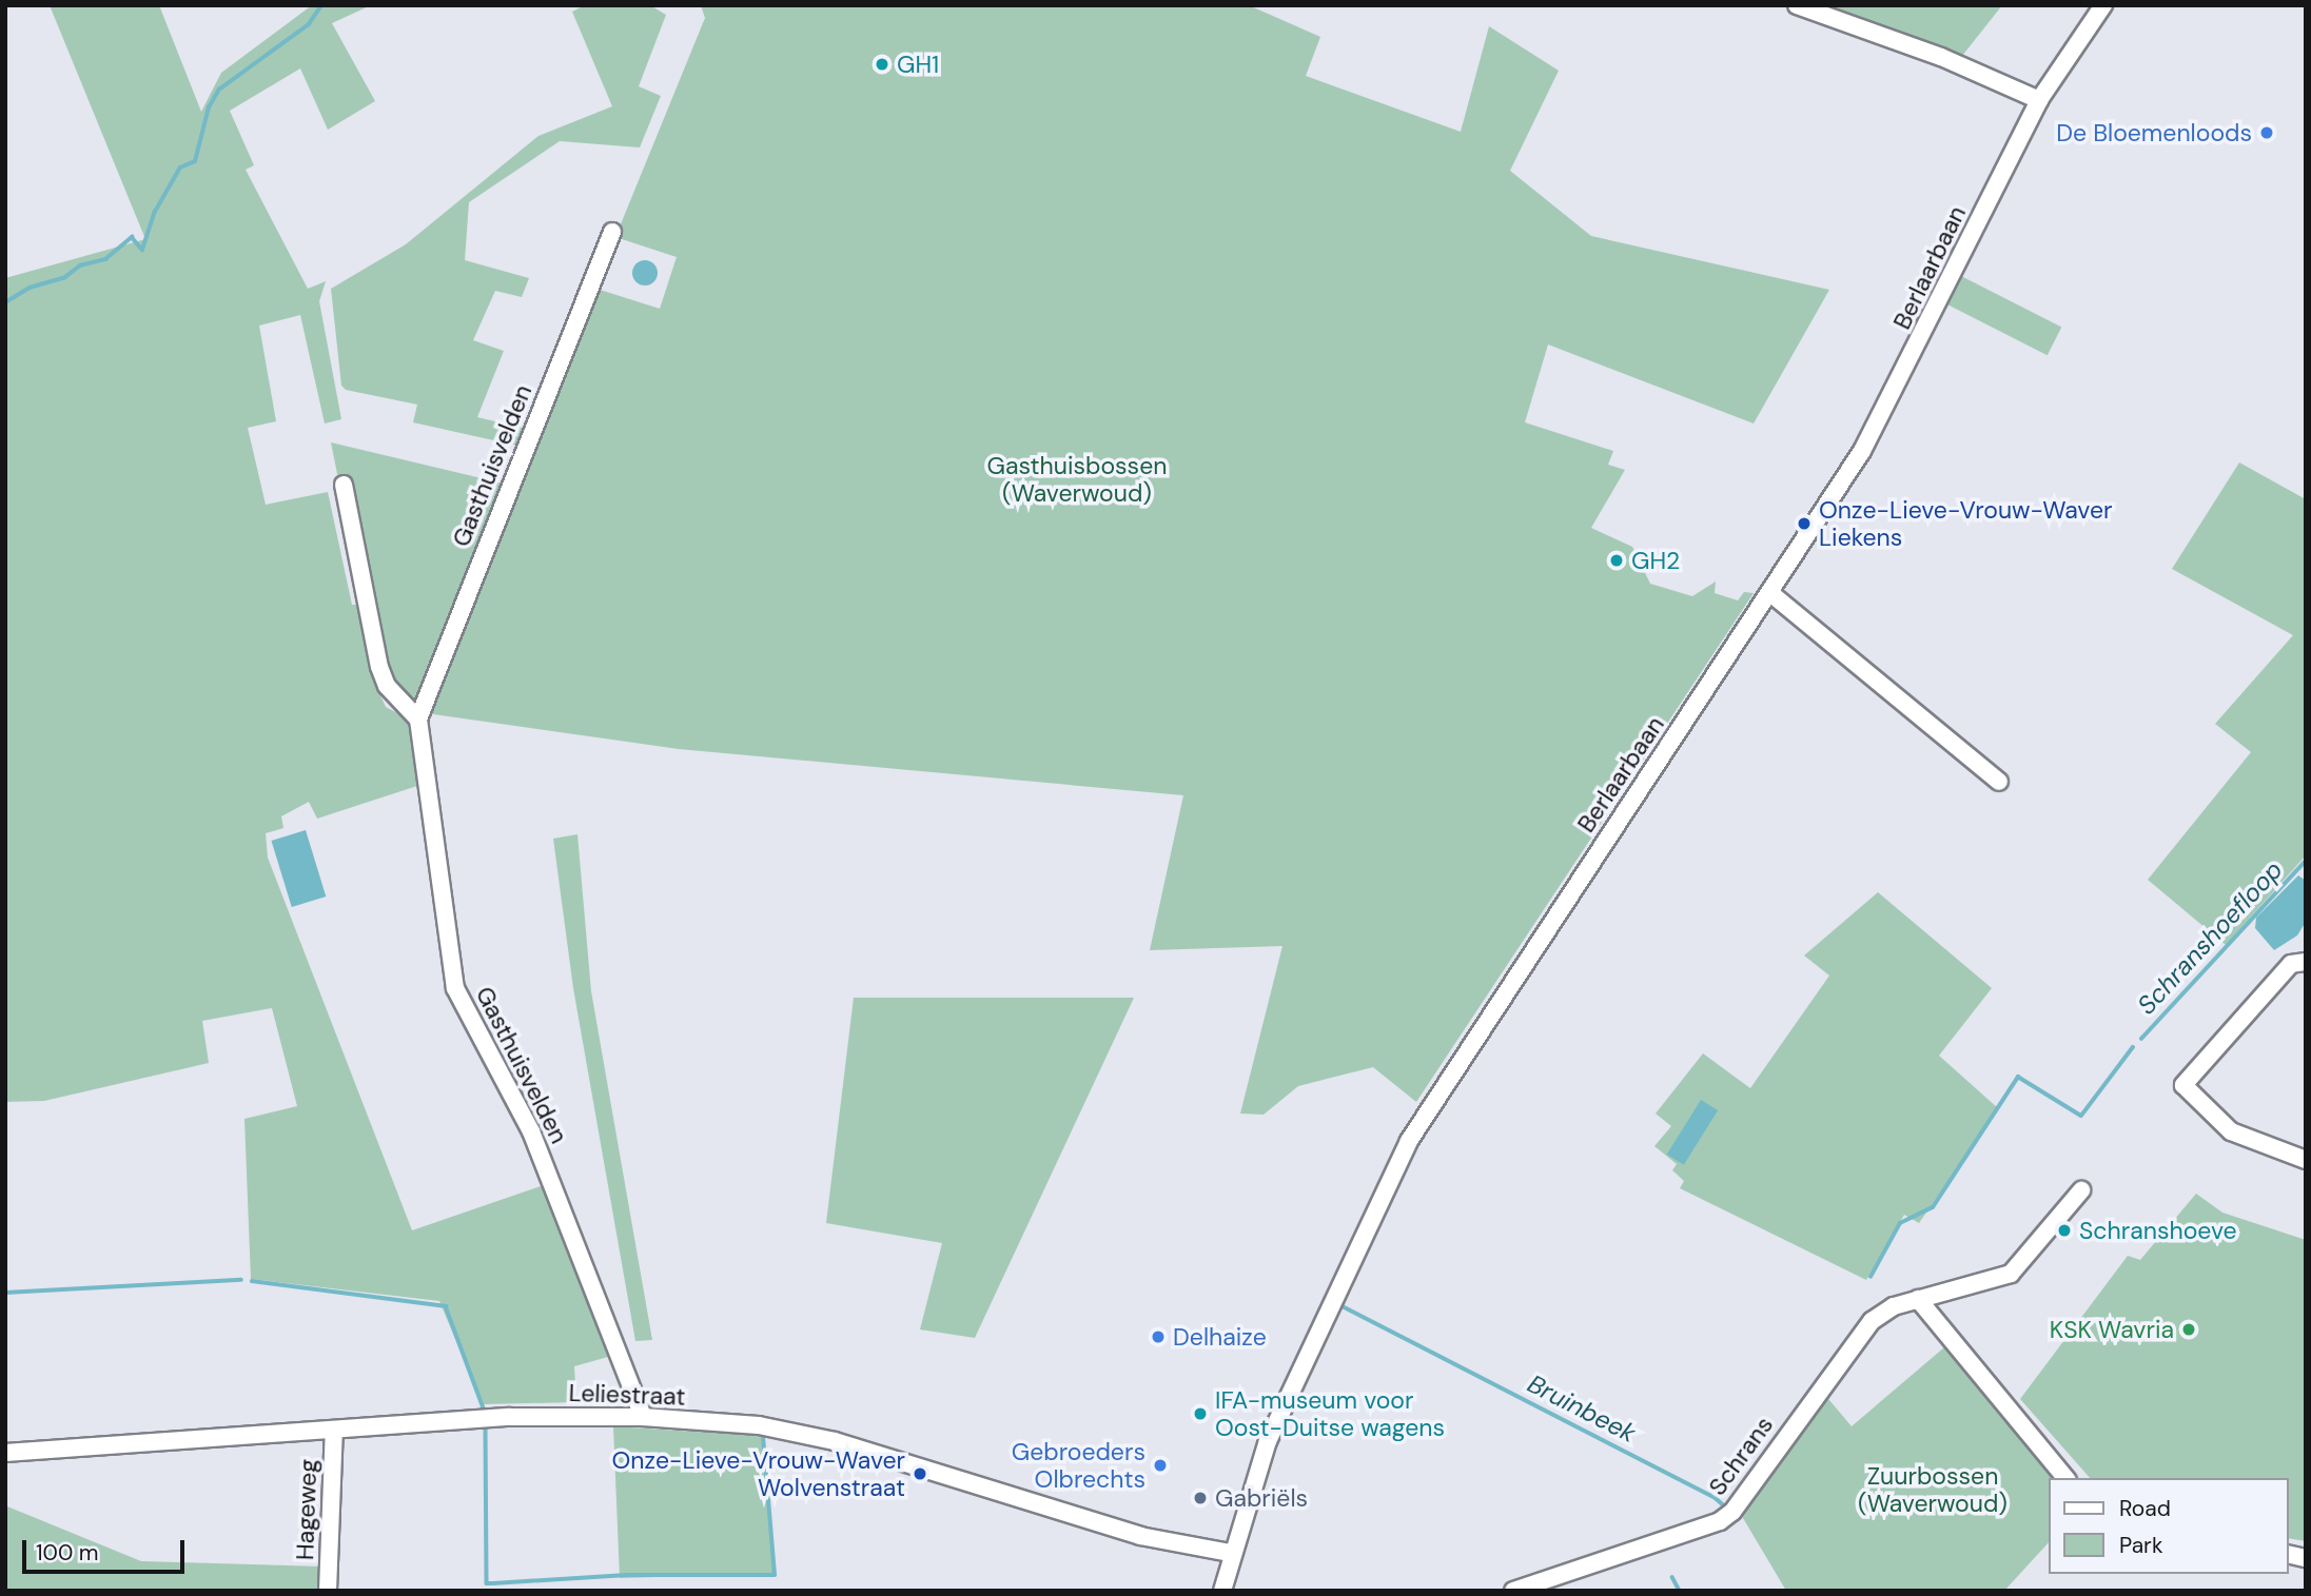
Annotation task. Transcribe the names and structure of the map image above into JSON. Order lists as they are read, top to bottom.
{
  "streets": {
    "street": [
      "Berlaarbaan",
      "Gasthuisvelden",
      "Leliestraat",
      "Schrans",
      "Hageweg"
    ]
  },
  "crossings": [
    ["Berlaarbaan", "Leliestraat"],
    ["Gasthuisvelden", "Leliestraat"],
    ["Leliestraat", "Hageweg"]
  ],
  "water": ["Schranshoefloop", "Bruinbeek"],
  "parks": ["Gasthuisbossen (Waverwoud)", "Zuurbossen (Waverwoud)"],
  "places": [
    "GH1",
    "De Bloemenloods",
    "Onze-Lieve-Vrouw-Waver Liekens",
    "GH2",
    "Schranshoeve",
    "KSK Wavria",
    "Delhaize",
    "IFA-museum voor Oost-Duitse wagens",
    "Gebroeders Olbrechts",
    "Onze-Lieve-Vrouw-Waver Wolvenstraat",
    "Gabriëls"
  ],
  "legend": ["Road", "Park"],
  "scale_bar": "100 m"
}
